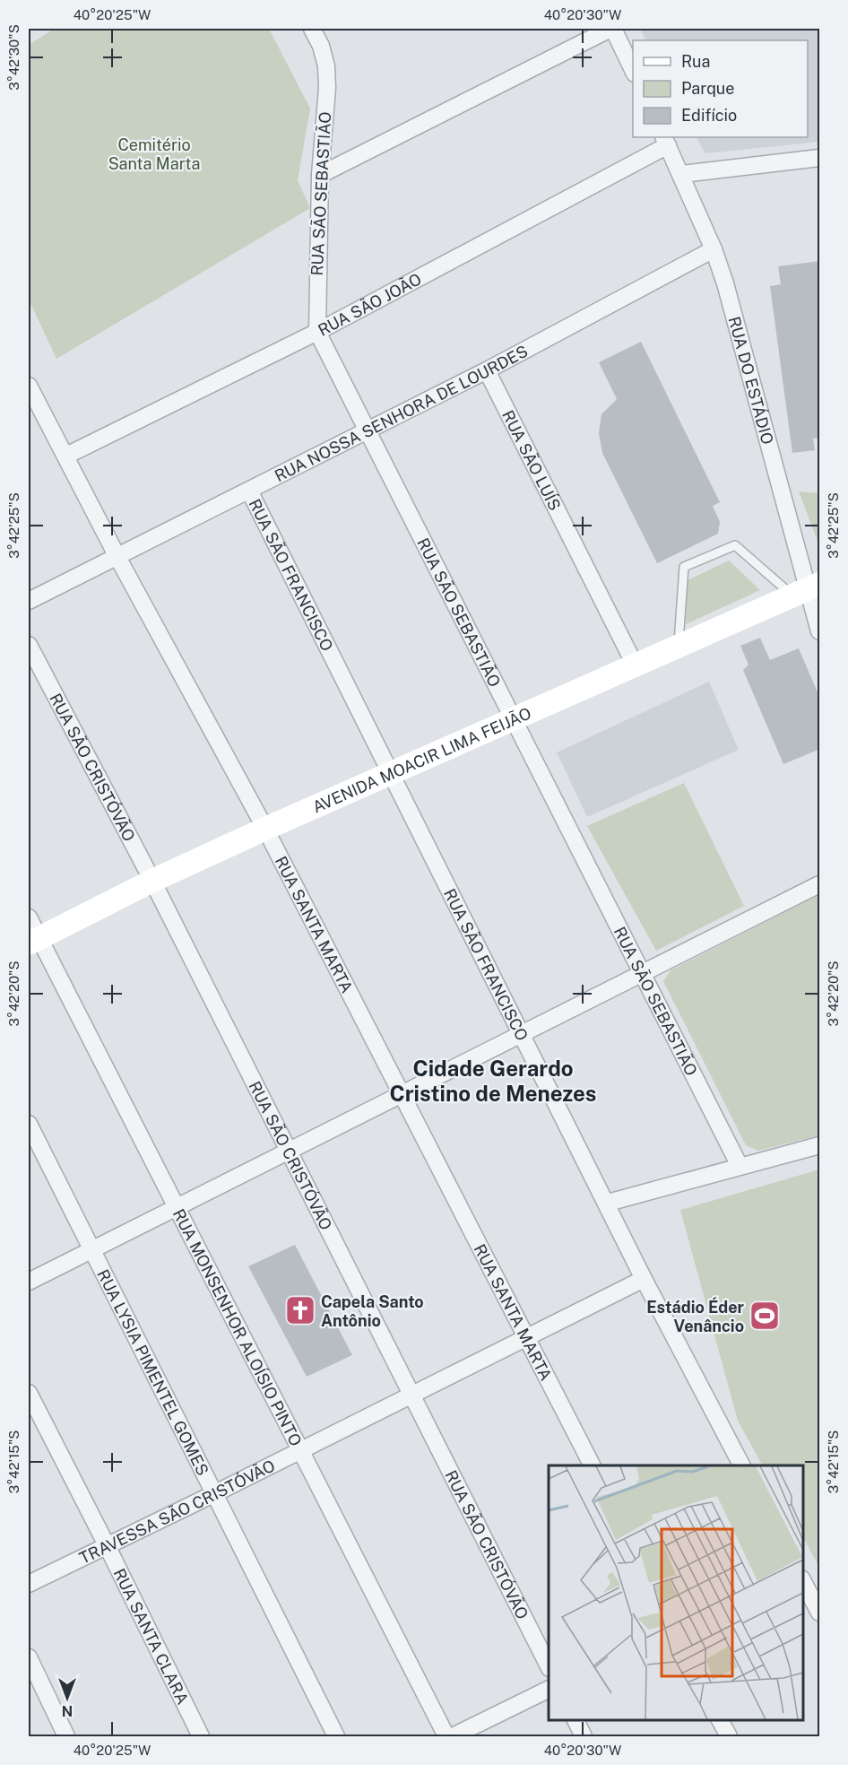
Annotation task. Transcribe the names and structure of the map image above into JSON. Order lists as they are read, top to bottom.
{
  "streets": {
    "main road": ["AVENIDA MOACIR LIMA FEIJÃO"],
    "street": [
      "RUA SÃO SEBASTIÃO",
      "RUA SÃO JOÃO",
      "RUA DO ESTÁDIO",
      "RUA NOSSA SENHORA DE LOURDES",
      "RUA SÃO LUÍS",
      "RUA SÃO FRANCISCO",
      "RUA SÃO CRISTÓVÃO",
      "RUA SANTA MARTA",
      "RUA MONSENHOR ALOÍSIO PINTO",
      "RUA LYSIA PIMENTEL GOMES",
      "TRAVESSA SÃO CRISTÓVÃO",
      "RUA SANTA CLARA"
    ]
  },
  "crossings": [
    ["RUA SÃO SEBASTIÃO", "RUA SÃO JOÃO"],
    ["RUA SÃO SEBASTIÃO", "RUA NOSSA SENHORA DE LOURDES"],
    ["RUA SÃO SEBASTIÃO", "AVENIDA MOACIR LIMA FEIJÃO"],
    ["RUA SÃO JOÃO", "RUA DO ESTÁDIO"],
    ["RUA SÃO JOÃO", "RUA SANTA MARTA"],
    ["RUA DO ESTÁDIO", "RUA NOSSA SENHORA DE LOURDES"],
    ["RUA DO ESTÁDIO", "AVENIDA MOACIR LIMA FEIJÃO"],
    ["RUA NOSSA SENHORA DE LOURDES", "RUA SÃO LUÍS"],
    ["RUA NOSSA SENHORA DE LOURDES", "RUA SÃO FRANCISCO"],
    ["RUA NOSSA SENHORA DE LOURDES", "RUA SANTA MARTA"],
    ["RUA SÃO LUÍS", "AVENIDA MOACIR LIMA FEIJÃO"],
    ["RUA SÃO FRANCISCO", "AVENIDA MOACIR LIMA FEIJÃO"],
    ["RUA SÃO FRANCISCO", "TRAVESSA SÃO CRISTÓVÃO"],
    ["AVENIDA MOACIR LIMA FEIJÃO", "RUA SÃO CRISTÓVÃO"],
    ["AVENIDA MOACIR LIMA FEIJÃO", "RUA SANTA MARTA"],
    ["AVENIDA MOACIR LIMA FEIJÃO", "RUA MONSENHOR ALOÍSIO PINTO"],
    ["RUA SÃO CRISTÓVÃO", "TRAVESSA SÃO CRISTÓVÃO"],
    ["RUA SANTA MARTA", "TRAVESSA SÃO CRISTÓVÃO"],
    ["RUA MONSENHOR ALOÍSIO PINTO", "TRAVESSA SÃO CRISTÓVÃO"],
    ["RUA LYSIA PIMENTEL GOMES", "TRAVESSA SÃO CRISTÓVÃO"],
    ["TRAVESSA SÃO CRISTÓVÃO", "RUA SANTA CLARA"]
  ],
  "districts": ["Cidade Gerardo Cristino de Menezes"],
  "parks": ["Cemitério Santa Marta"],
  "places": {
    "church": ["Capela Santo Antônio"],
    "sports": ["Estádio Éder Venâncio"]
  },
  "legend": ["Rua", "Parque", "Edifício"],
  "north": "bottom",
  "coordinates": [
    "40°20'25\"W",
    "40°20'30\"W",
    "3°42'30\"S",
    "3°42'25\"S",
    "3°42'20\"S",
    "3°42'15\"S"
  ]
}
